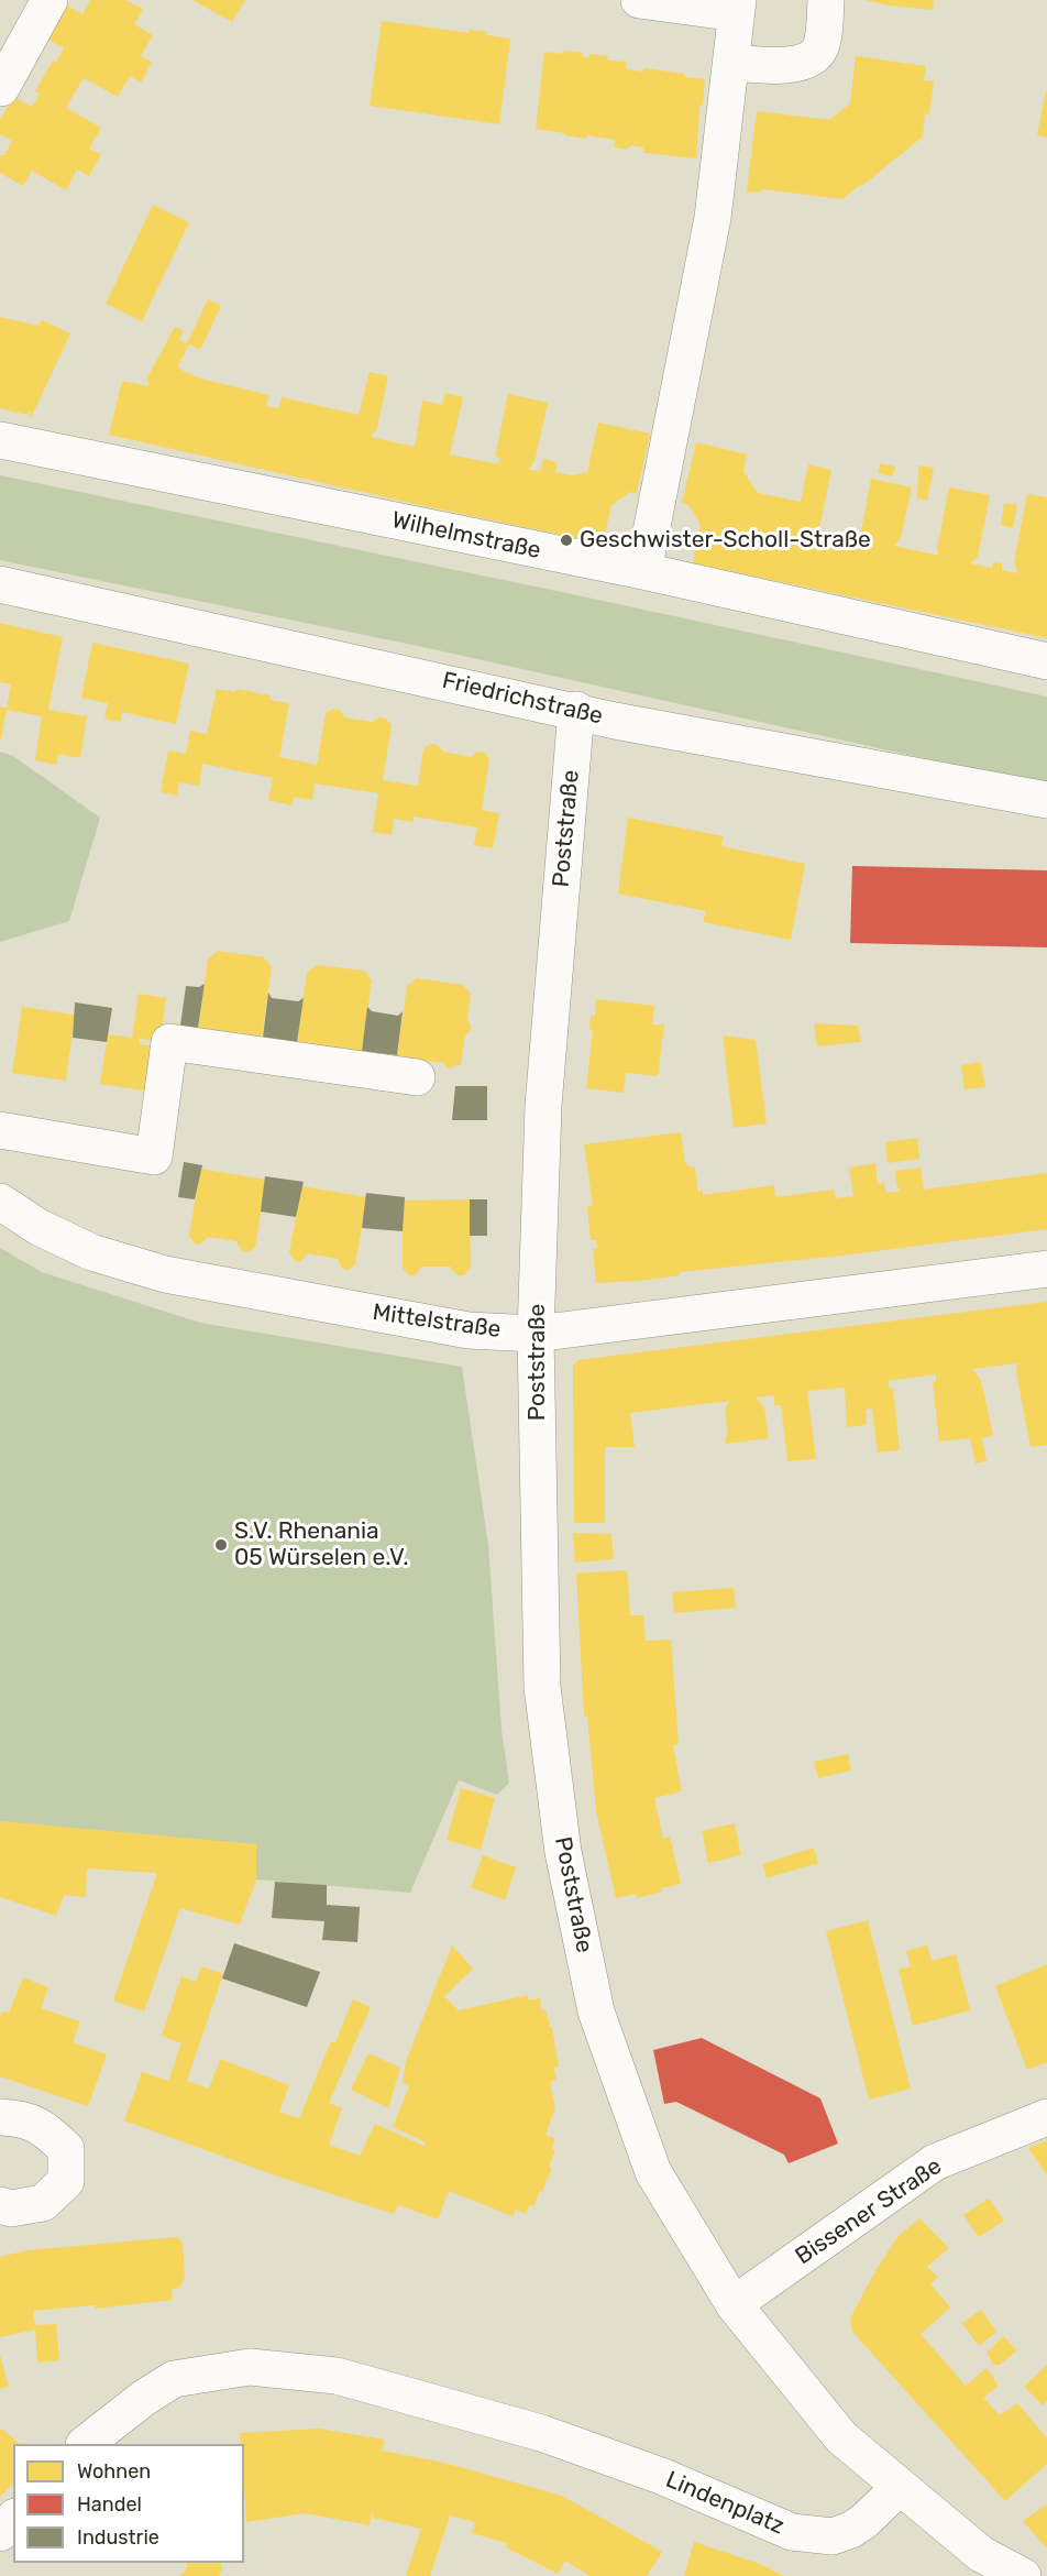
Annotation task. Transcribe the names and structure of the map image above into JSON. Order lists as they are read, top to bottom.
{
  "streets": {
    "street": [
      "Wilhelmstraße",
      "Friedrichstraße",
      "Poststraße",
      "Mittelstraße",
      "Bissener Straße",
      "Lindenplatz"
    ]
  },
  "crossings": [
    ["Friedrichstraße", "Poststraße"],
    ["Poststraße", "Mittelstraße"],
    ["Poststraße", "Bissener Straße"]
  ],
  "places": ["Geschwister-Scholl-Straße", "S.V. Rhenania 05 Würselen e.V."],
  "legend": ["Wohnen", "Handel", "Industrie"]
}
